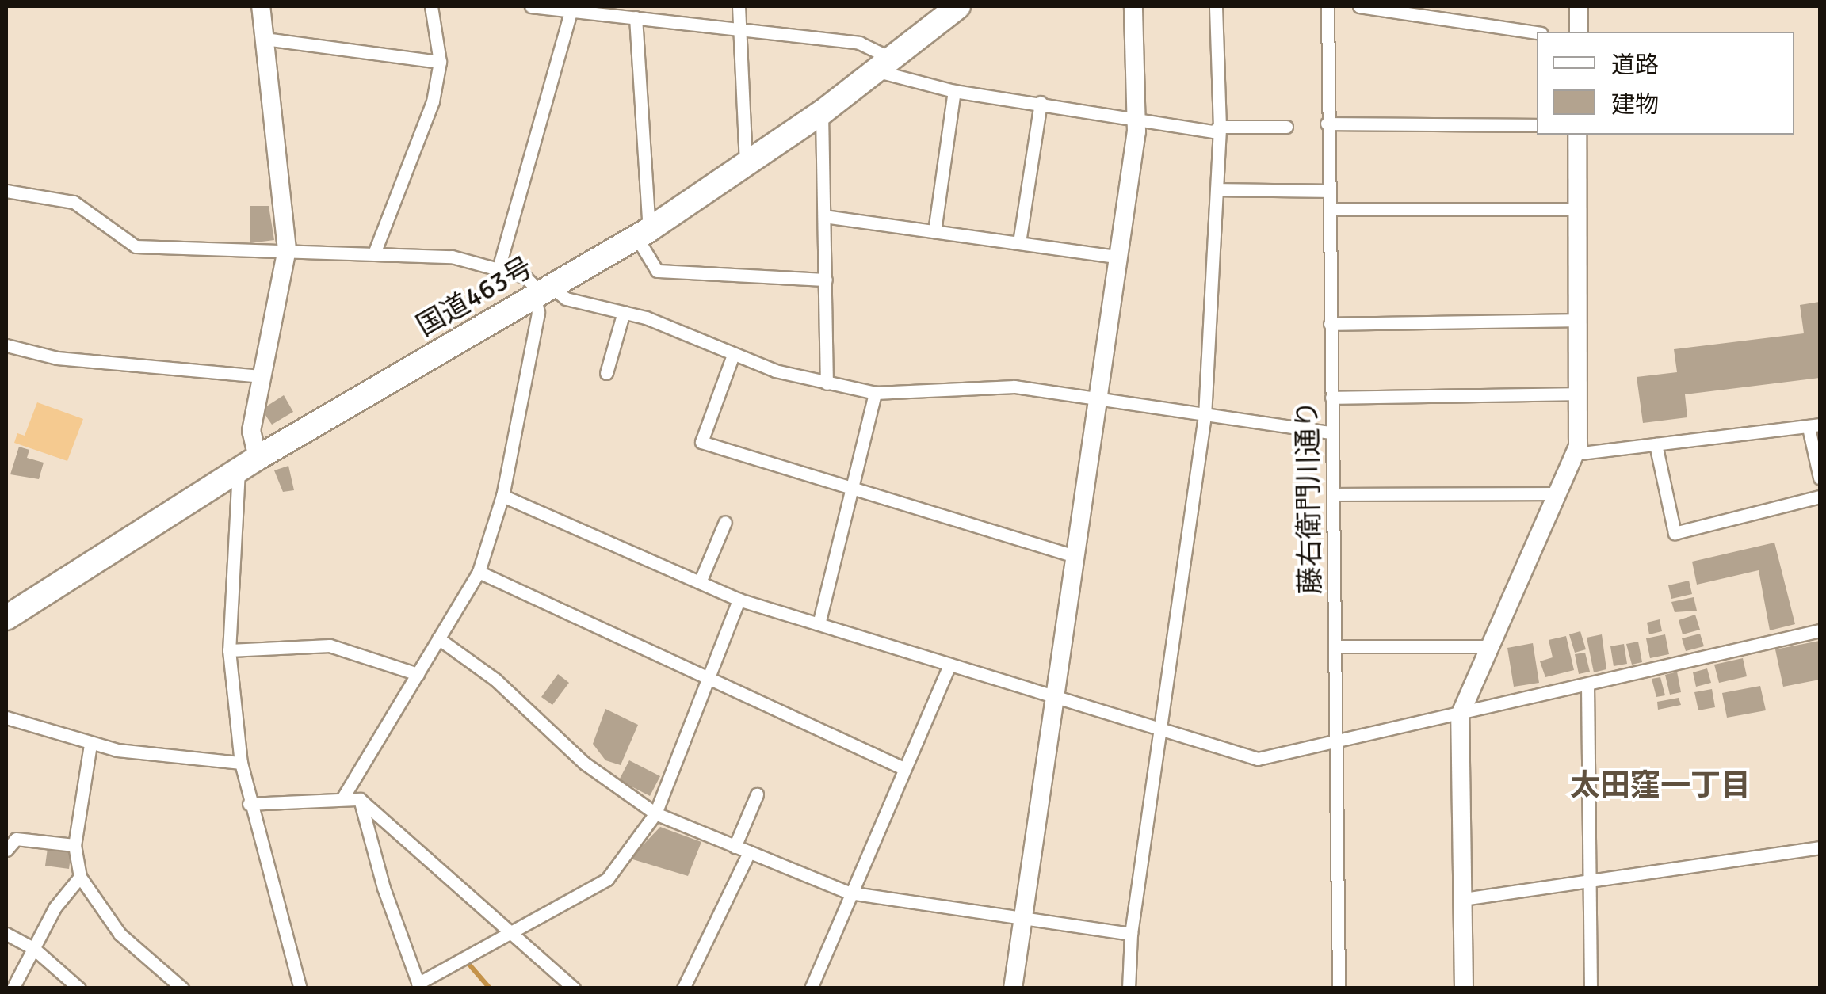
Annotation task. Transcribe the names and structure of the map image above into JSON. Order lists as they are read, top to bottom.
{
  "streets": {
    "highway": ["国道463号"],
    "street": ["藤右衛門川通り"]
  },
  "districts": ["太田窪一丁目"],
  "legend": ["道路", "建物"]
}
